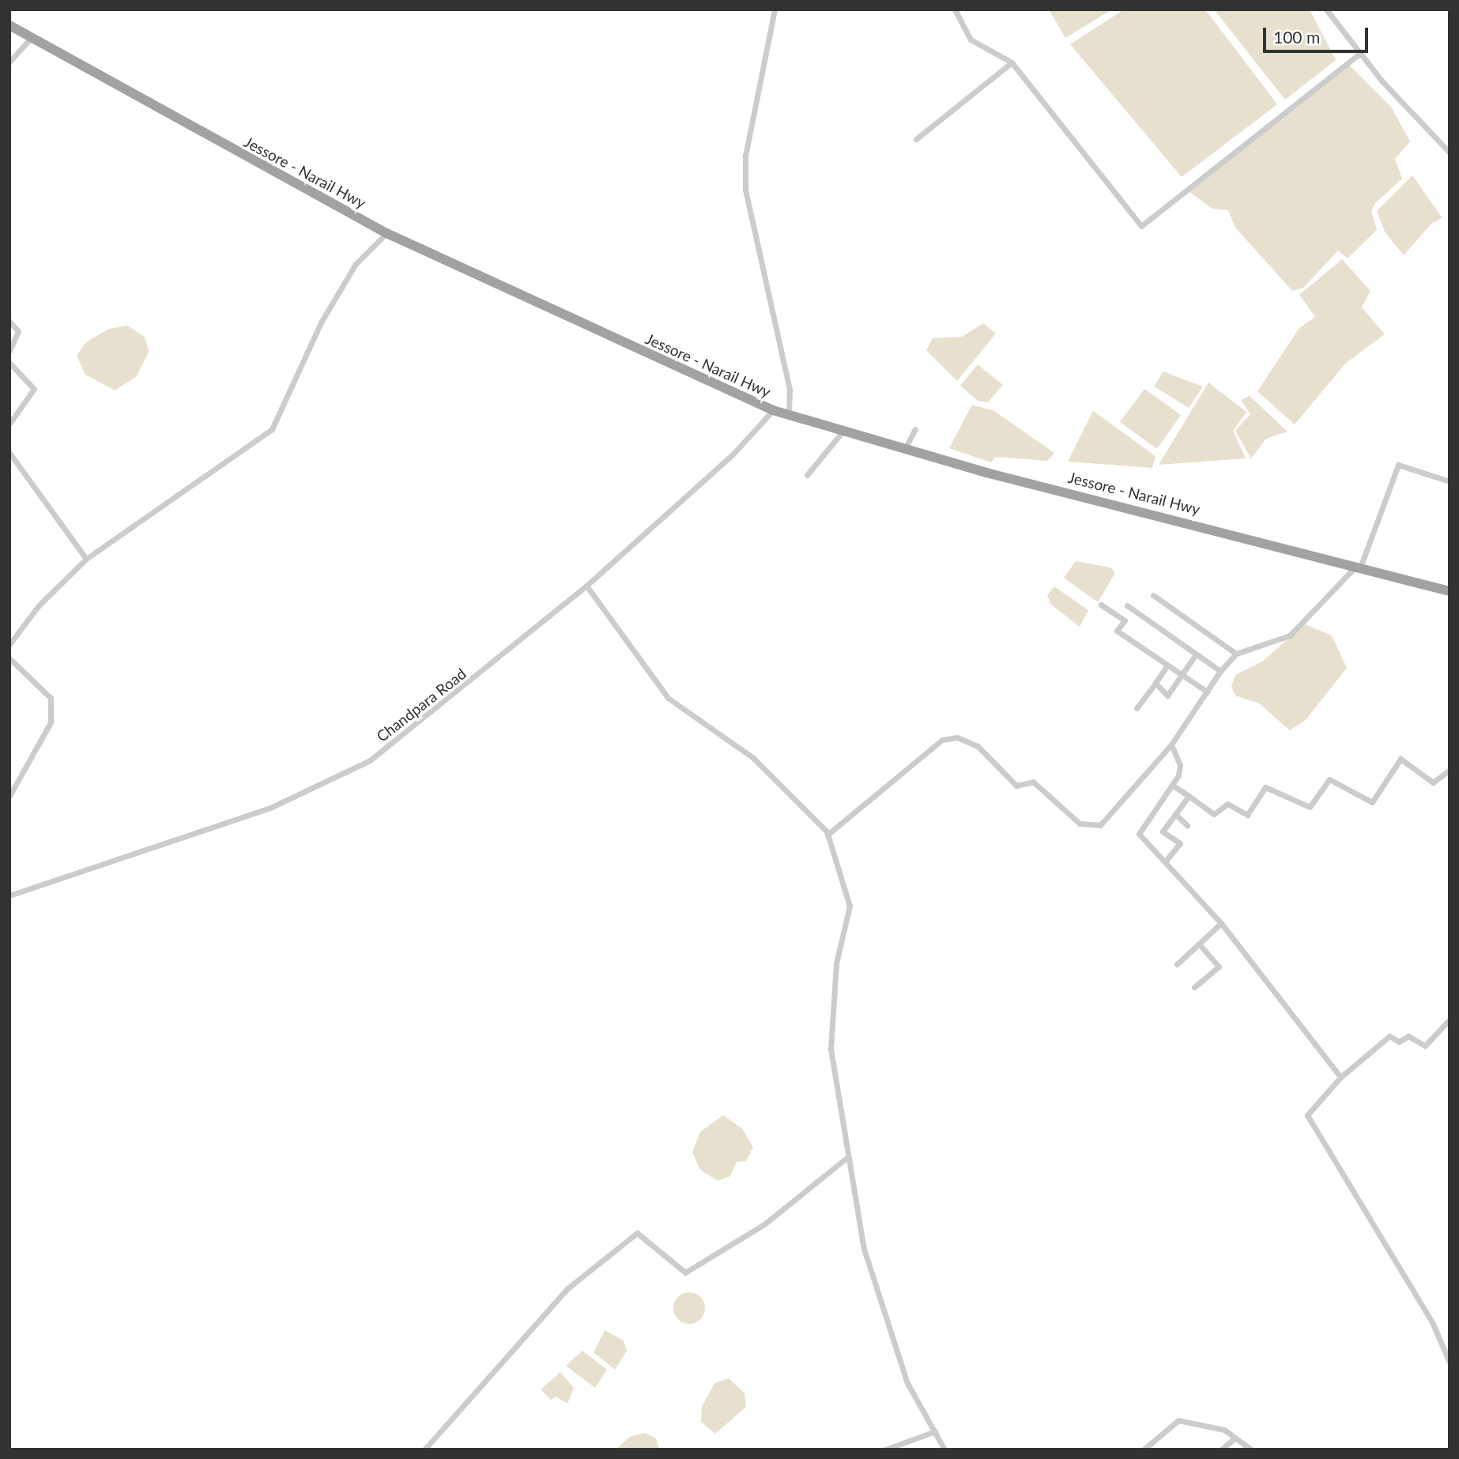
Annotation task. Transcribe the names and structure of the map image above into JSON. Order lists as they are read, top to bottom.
{
  "streets": {
    "highway": ["Jessore - Narail Hwy"],
    "street": ["Chandpara Road"]
  },
  "crossings": [
    ["Jessore - Narail Hwy", "Chandpara Road"]
  ],
  "scale_bar": "100 m"
}
